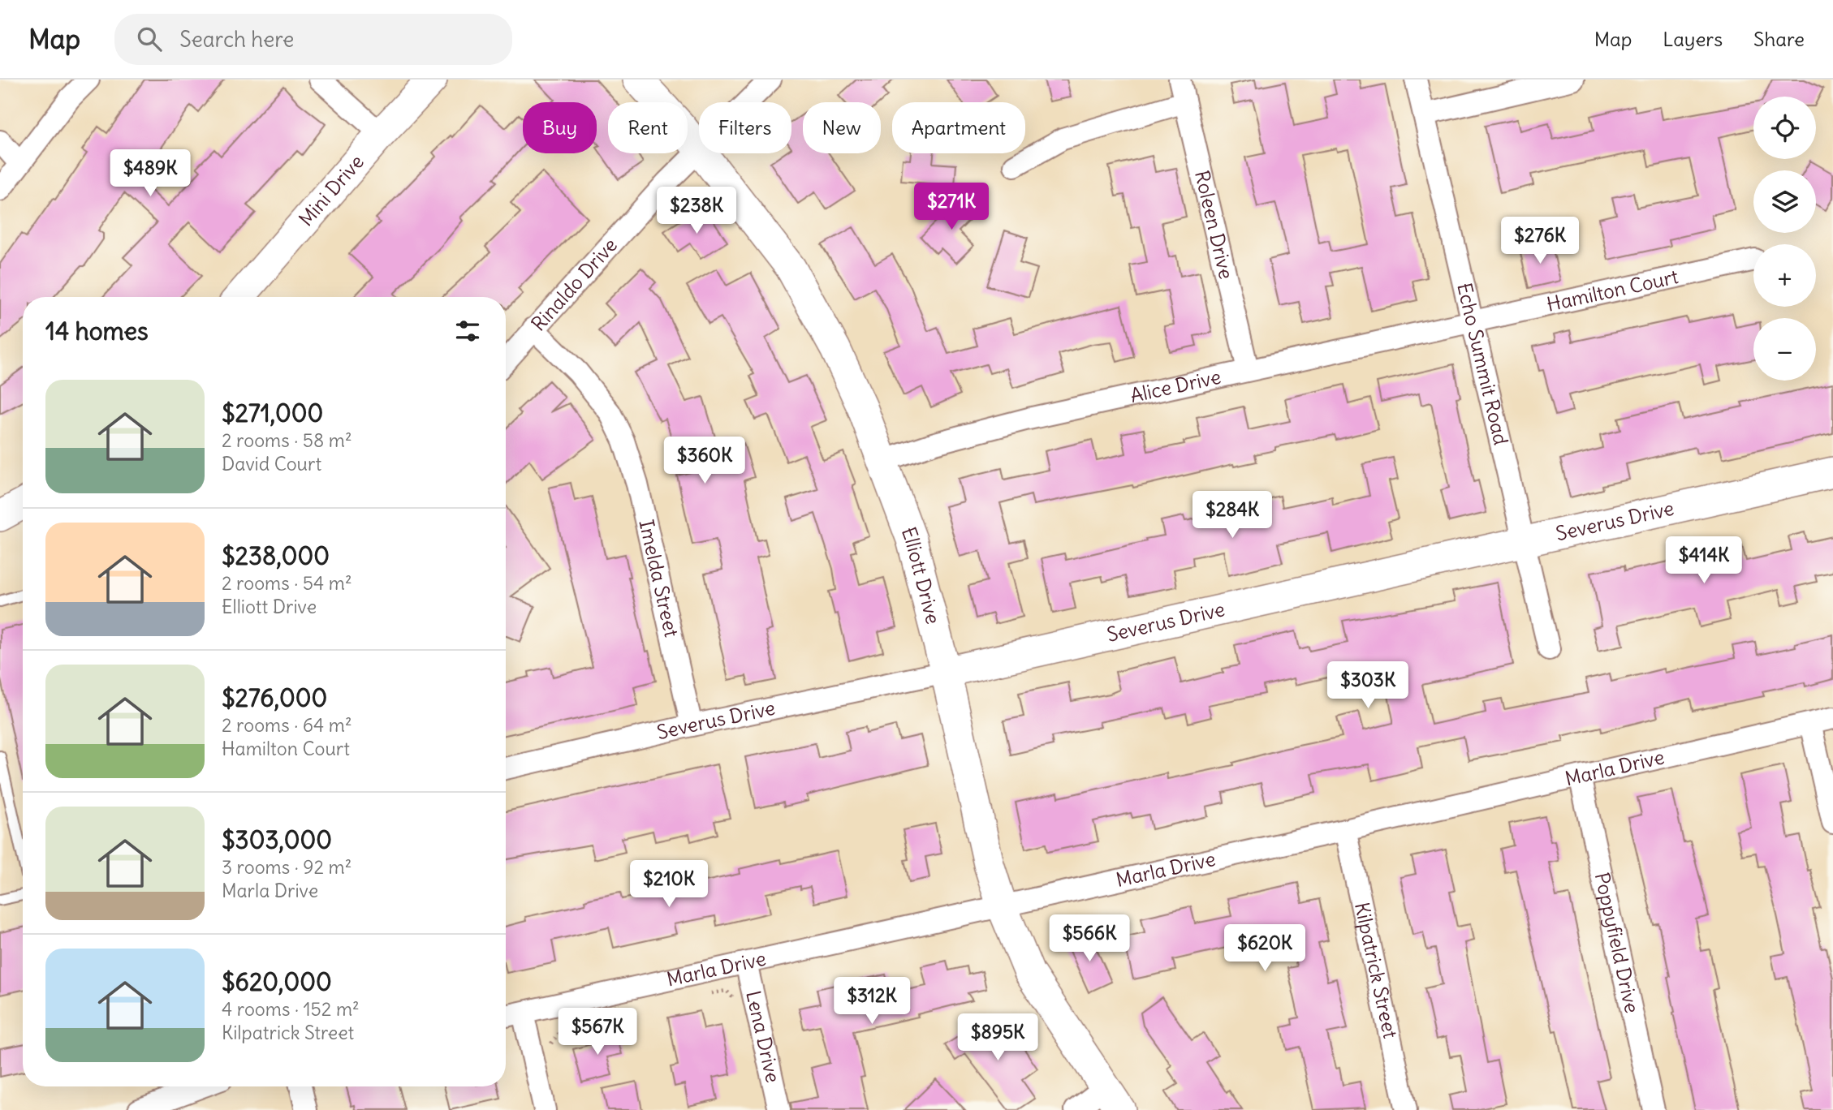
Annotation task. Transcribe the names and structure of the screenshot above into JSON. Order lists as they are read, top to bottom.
{
  "streets": {
    "street": [
      "Mini Drive",
      "Roleen Drive",
      "Rinaldo Drive",
      "Hamilton Court",
      "Echo Summit Road",
      "Alice Drive",
      "Severus Drive",
      "Elliott Drive",
      "Imelda Street",
      "Marla Drive",
      "Poppyfield Drive",
      "Kilpatrick Street",
      "Lena Drive"
    ]
  },
  "crossings": [
    ["Roleen Drive", "Alice Drive"],
    ["Rinaldo Drive", "Imelda Street"],
    ["Hamilton Court", "Echo Summit Road"],
    ["Hamilton Court", "Alice Drive"],
    ["Echo Summit Road", "Alice Drive"],
    ["Echo Summit Road", "Severus Drive"],
    ["Alice Drive", "Elliott Drive"],
    ["Severus Drive", "Elliott Drive"],
    ["Severus Drive", "Imelda Street"],
    ["Elliott Drive", "Marla Drive"],
    ["Marla Drive", "Poppyfield Drive"],
    ["Marla Drive", "Kilpatrick Street"],
    ["Marla Drive", "Lena Drive"]
  ],
  "page": {
    "header": "Map",
    "search": "Search here",
    "nav": ["Map", "Layers", "Share"],
    "map_buttons": ["+", "−"],
    "chip": [
      "Buy",
      "Rent",
      "Filters",
      "New",
      "Apartment"
    ],
    "price": [
      "$489K",
      "$271K",
      "$238K",
      "$276K",
      "$360K",
      "$284K",
      "$414K",
      "$303K",
      "$210K",
      "$566K",
      "$620K",
      "$312K",
      "$567K",
      "$895K"
    ],
    "heading": "14 homes",
    "list": [
      {
        "name": "$271,000",
        "note": "2 rooms · 58 m² · David Court"
      },
      {
        "name": "$238,000",
        "note": "2 rooms · 54 m² · Elliott Drive"
      },
      {
        "name": "$276,000",
        "note": "2 rooms · 64 m² · Hamilton Court"
      },
      {
        "name": "$303,000",
        "note": "3 rooms · 92 m² · Marla Drive"
      },
      {
        "name": "$620,000",
        "note": "4 rooms · 152 m² · Kilpatrick Street"
      }
    ]
  }
}
